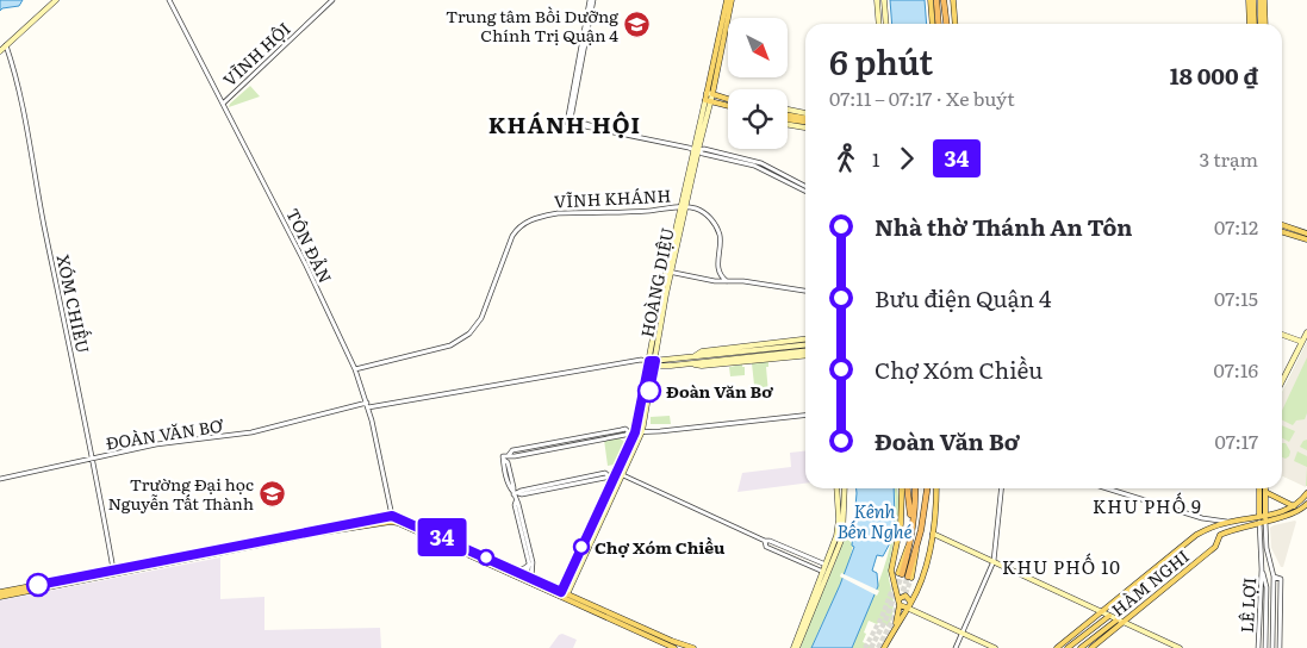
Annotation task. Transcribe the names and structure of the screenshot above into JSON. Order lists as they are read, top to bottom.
{
  "streets": {
    "main road": ["HOÀNG DIỆU", "ĐOÀN VĂN BƠ", "HÀM NGHI"],
    "street": [
      "VĨNH HỘI",
      "VĨNH KHÁNH",
      "TÔN ĐẢN",
      "XÓM CHIẾU",
      "LÊ LỢI"
    ]
  },
  "crossings": [
    ["VĨNH HỘI", "TÔN ĐẢN"],
    ["VĨNH KHÁNH", "TÔN ĐẢN"],
    ["VĨNH KHÁNH", "HOÀNG DIỆU"],
    ["TÔN ĐẢN", "ĐOÀN VĂN BƠ"],
    ["HOÀNG DIỆU", "ĐOÀN VĂN BƠ"],
    ["XÓM CHIẾU", "ĐOÀN VĂN BƠ"],
    ["HÀM NGHI", "LÊ LỢI"]
  ],
  "districts": ["KHÁNH HỘI", "KHU PHỐ 9", "KHU PHỐ 10"],
  "water": ["Kênh Bến Nghé"],
  "places": {
    "school or university": ["Trung tâm Bồi Dưỡng Chính Trị Quận 4", "Trường Đại học Nguyễn Tất Thành"],
    "other": ["Đoàn Văn Bơ", "Chợ Xóm Chiều"]
  },
  "lines": ["bus line 34"],
  "north": "bottom right",
  "page": {
    "on_map": "34",
    "heading": ["6 phút", "07:11 – 07:17 · Xe buýt", "18 000 ₫"],
    "legs": ["1", "34", "3 trạm"],
    "list": [
      {
        "name": "Nhà thờ Thánh An Tôn",
        "value": "07:12"
      },
      {
        "name": "Bưu điện Quận 4",
        "value": "07:15"
      },
      {
        "name": "Chợ Xóm Chiều",
        "value": "07:16"
      },
      {
        "name": "Đoàn Văn Bơ",
        "value": "07:17"
      }
    ]
  }
}
